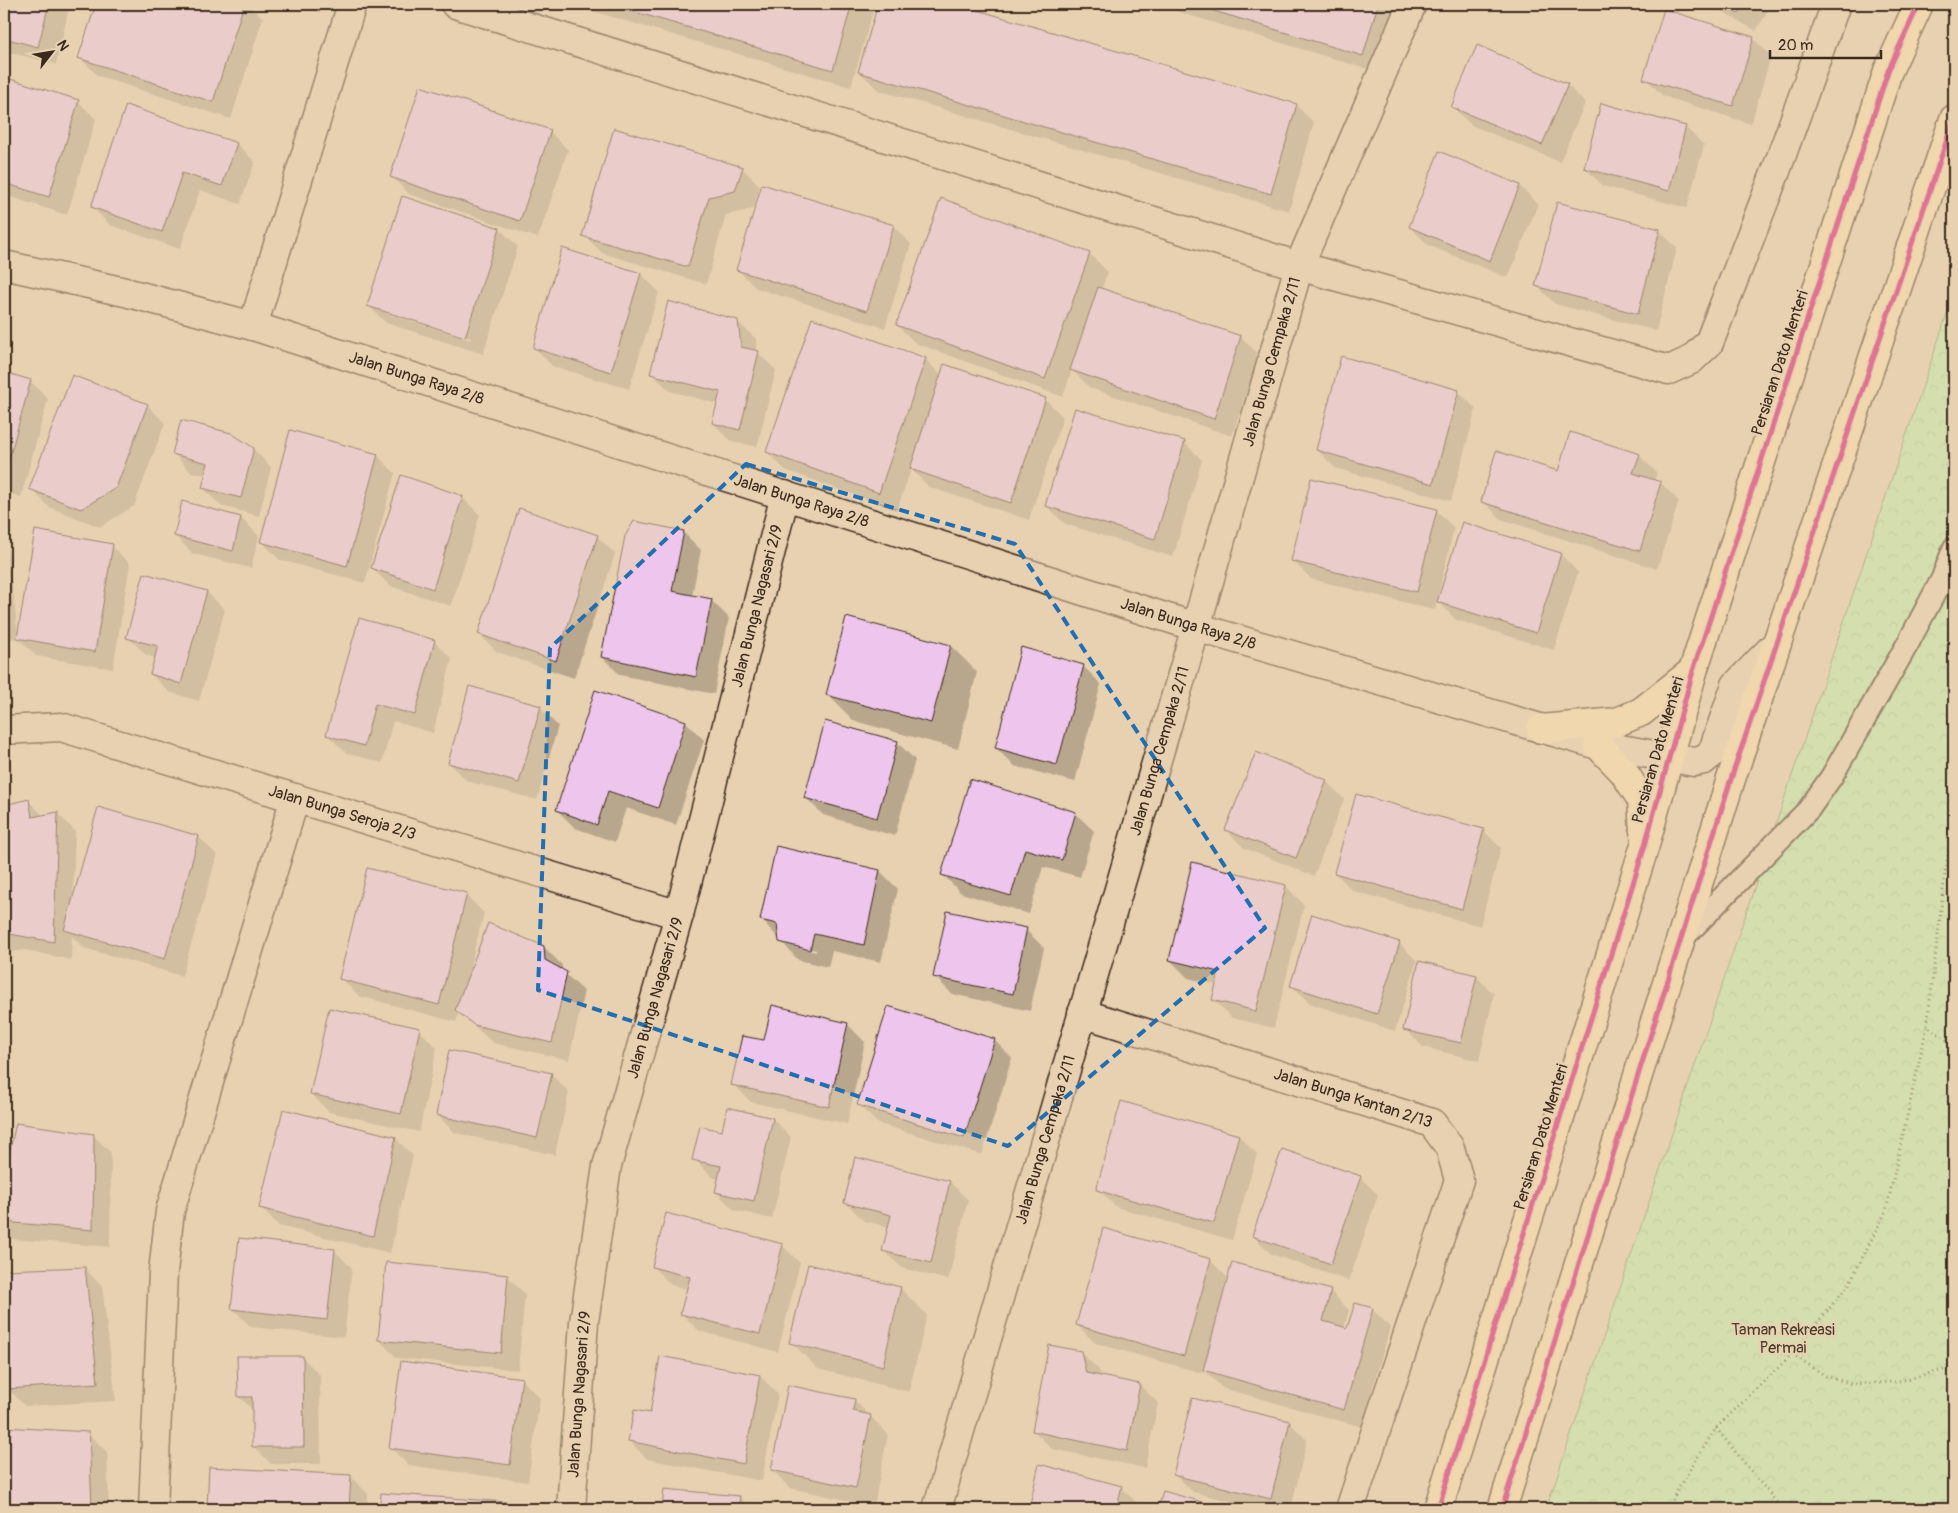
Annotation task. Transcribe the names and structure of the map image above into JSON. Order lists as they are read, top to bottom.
{
  "streets": {
    "main road": ["Persiaran Dato Menteri"],
    "street": [
      "Jalan Bunga Cempaka 2/11",
      "Jalan Bunga Raya 2/8",
      "Jalan Bunga Nagasari 2/9",
      "Jalan Bunga Seroja 2/3",
      "Jalan Bunga Kantan 2/13"
    ]
  },
  "crossings": [
    ["Jalan Bunga Cempaka 2/11", "Jalan Bunga Raya 2/8"],
    ["Jalan Bunga Cempaka 2/11", "Jalan Bunga Kantan 2/13"],
    ["Persiaran Dato Menteri", "Jalan Bunga Raya 2/8"],
    ["Jalan Bunga Raya 2/8", "Jalan Bunga Nagasari 2/9"],
    ["Jalan Bunga Nagasari 2/9", "Jalan Bunga Seroja 2/3"]
  ],
  "parks": ["Taman Rekreasi Permai"],
  "scale_bar": "20 m",
  "north": "top right"
}
